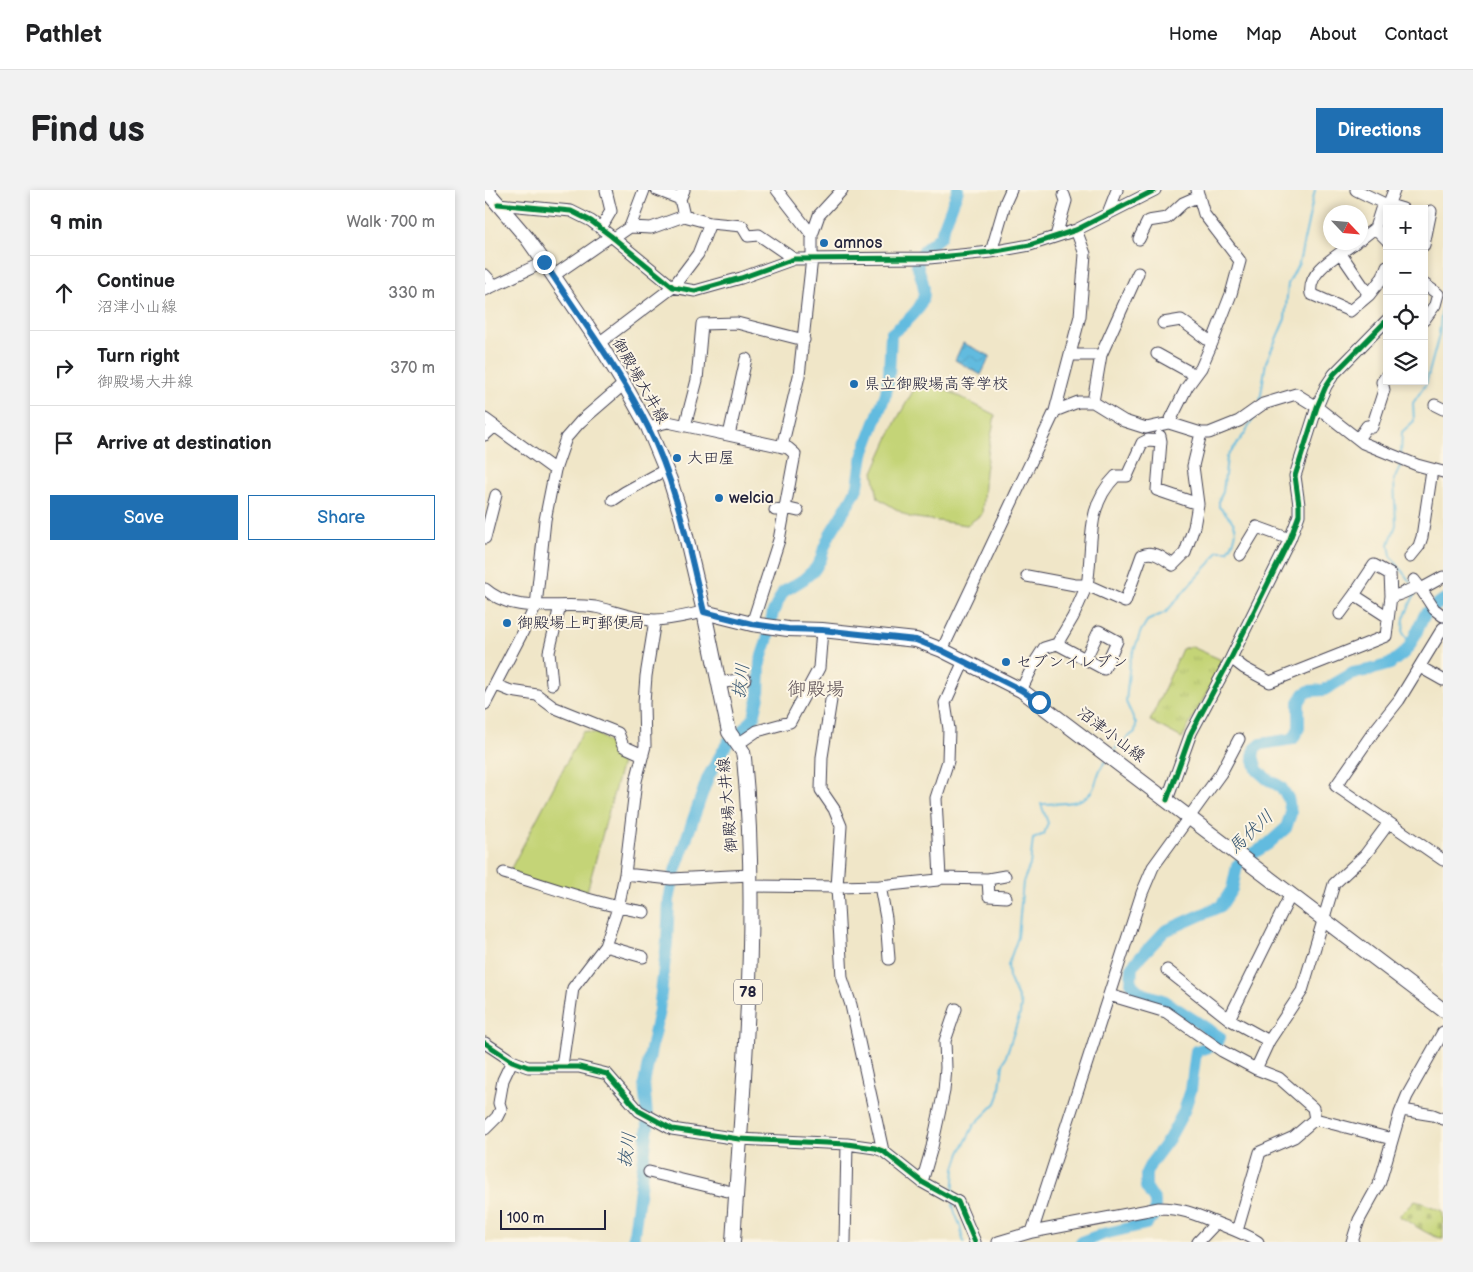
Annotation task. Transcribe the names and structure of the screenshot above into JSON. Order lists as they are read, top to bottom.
{
  "streets": {
    "main road": ["御殿場大井線", "沼津小山線", "78"]
  },
  "crossings": [
    ["御殿場大井線", "沼津小山線"]
  ],
  "districts": ["御殿場"],
  "water": ["抜川", "馬伏川"],
  "places": [
    "amnos",
    "県立御殿場高等学校",
    "大田屋",
    "welcia",
    "御殿場上町郵便局",
    "セブンイレブン"
  ],
  "scale_bar": "100 m",
  "north": "bottom right",
  "page": {
    "header": "Pathlet",
    "nav": [
      "Home",
      "Map",
      "About",
      "Contact"
    ],
    "buttons": [
      "Directions",
      ["Save", "Share"]
    ],
    "title": "Find us",
    "heading": ["9 min", "Walk · 700 m"],
    "map_buttons": ["+", "−"],
    "list": [
      ["Continue", "沼津小山線", "330 m"],
      ["Turn right", "御殿場大井線", "370 m"],
      "Arrive at destination"
    ],
    "scale": "100 m"
  }
}
